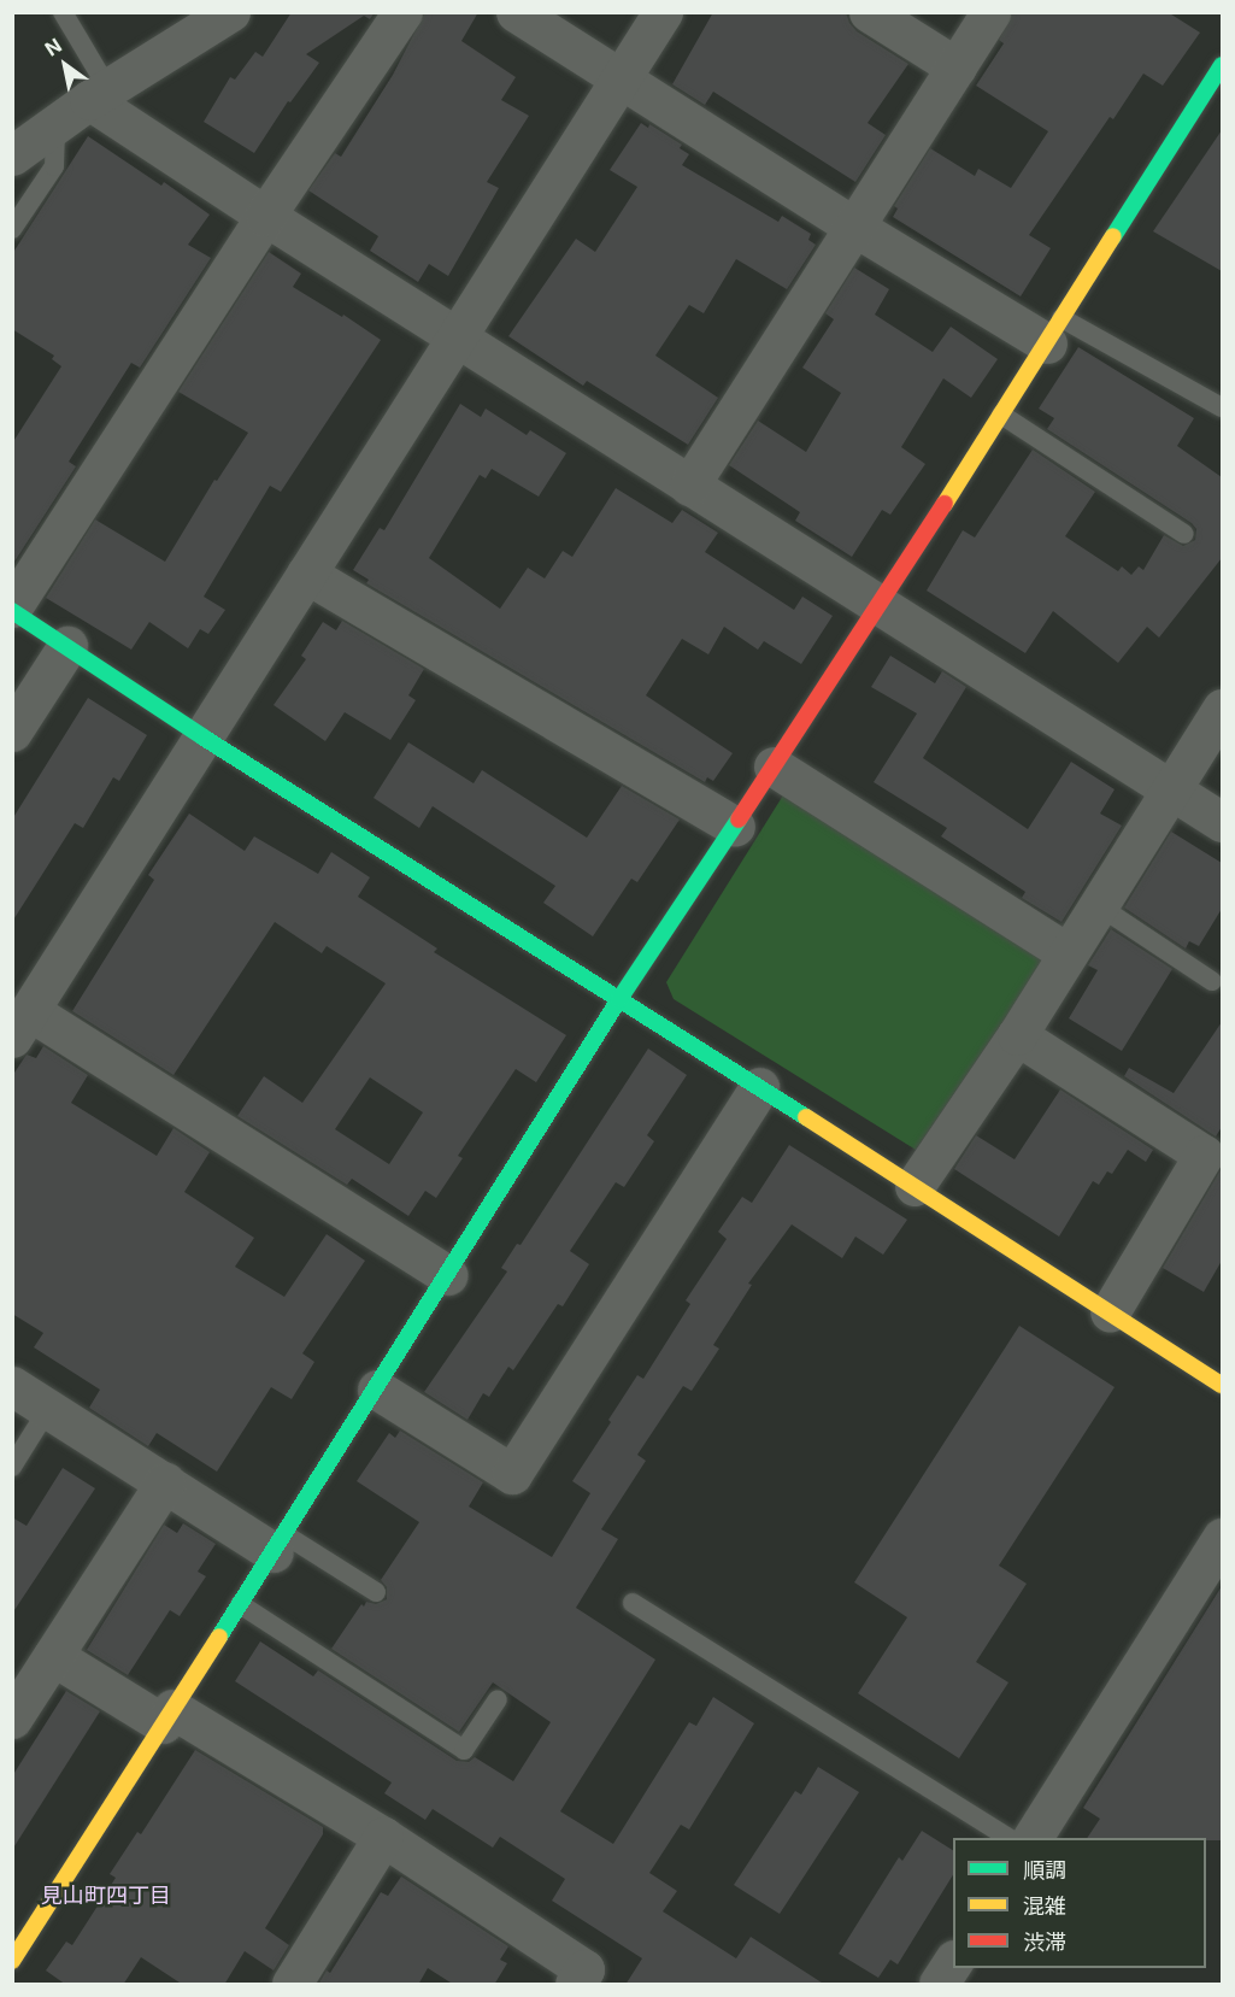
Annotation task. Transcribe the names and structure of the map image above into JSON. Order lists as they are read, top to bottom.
{
  "districts": ["見山町四丁目"],
  "legend": ["順調", "混雑", "渋滞"],
  "north": "top left"
}
